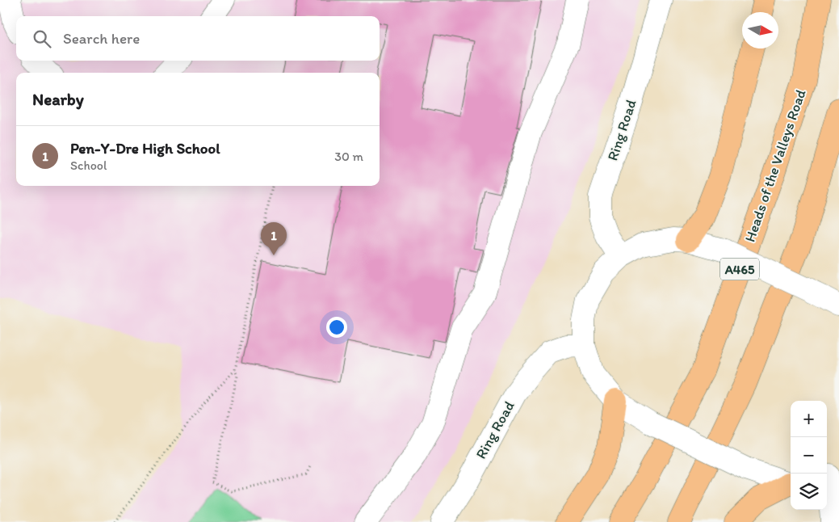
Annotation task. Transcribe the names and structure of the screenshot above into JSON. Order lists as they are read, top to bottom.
{
  "streets": {
    "highway": ["Heads of the Valleys Road", "A465"],
    "street": ["Ring Road"]
  },
  "north": "right",
  "page": {
    "search": "Search here",
    "heading": "Nearby",
    "list": [
      {
        "mark": "1",
        "name": "Pen-Y-Dre High School",
        "note": "School",
        "value": "30 m"
      }
    ],
    "pins": "1",
    "map_buttons": ["+", "−"]
  }
}
